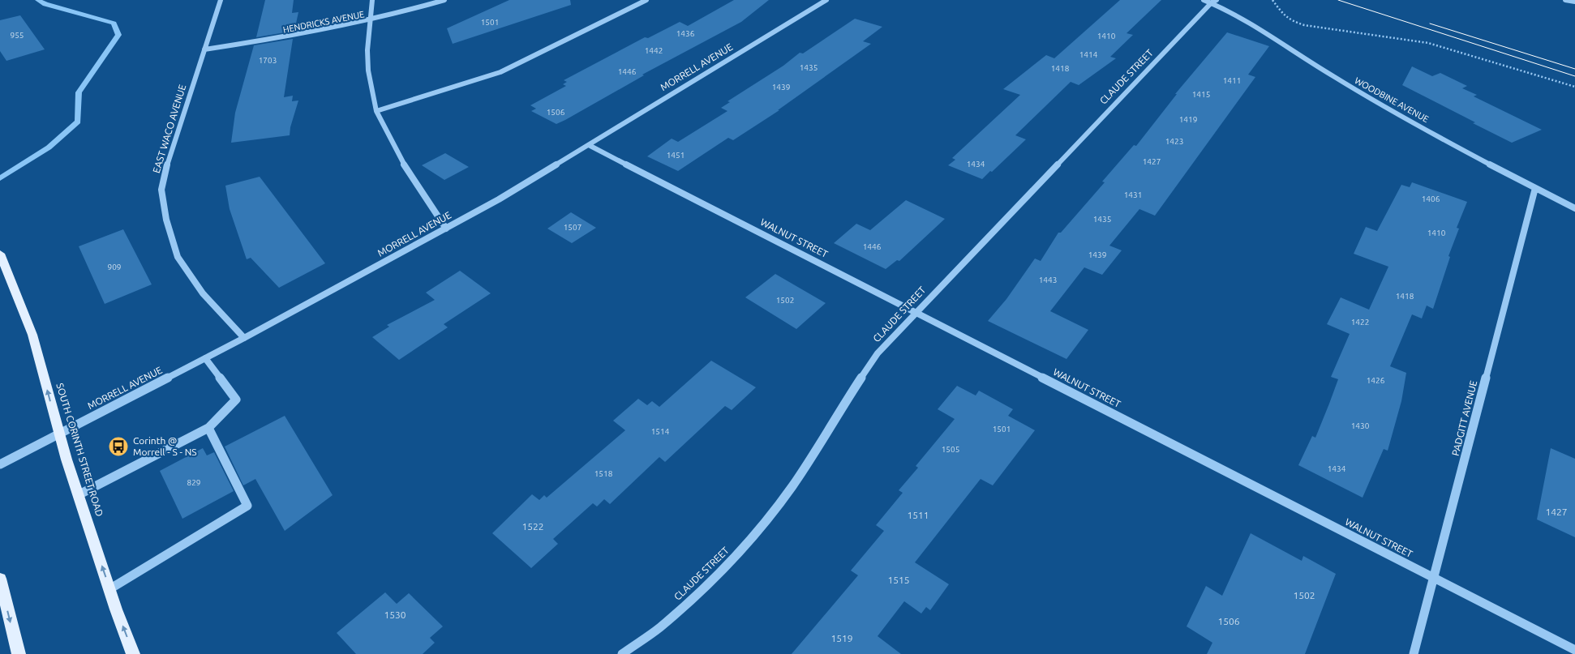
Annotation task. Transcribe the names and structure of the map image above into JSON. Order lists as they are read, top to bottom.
{
  "streets": {
    "main road": ["SOUTH CORINTH STREET ROAD"],
    "street": [
      "HENDRICKS AVENUE",
      "MORRELL AVENUE",
      "CLAUDE STREET",
      "WOODBINE AVENUE",
      "EAST WACO AVENUE",
      "WALNUT STREET",
      "PADGITT AVENUE"
    ]
  },
  "crossings": [
    ["HENDRICKS AVENUE", "EAST WACO AVENUE"],
    ["MORRELL AVENUE", "EAST WACO AVENUE"],
    ["MORRELL AVENUE", "WALNUT STREET"],
    ["MORRELL AVENUE", "SOUTH CORINTH STREET ROAD"],
    ["CLAUDE STREET", "WOODBINE AVENUE"],
    ["CLAUDE STREET", "WALNUT STREET"],
    ["WOODBINE AVENUE", "PADGITT AVENUE"],
    ["WALNUT STREET", "PADGITT AVENUE"]
  ],
  "one_way": ["SOUTH CORINTH STREET ROAD"],
  "places": {
    "bus stop": ["Corinth @ Morrell - S - NS"]
  },
  "house_numbers": [
    "1501",
    "1436",
    "955",
    "1410",
    "1442",
    "1414",
    "1703",
    "1435",
    "1418",
    "1446",
    "1411",
    "1439",
    "1415",
    "1506",
    "1419",
    "1423",
    "1451",
    "1427",
    "1434",
    "1431",
    "1406",
    "1435",
    "1507",
    "1410",
    "1446",
    "1439",
    "909",
    "1443",
    "1418",
    "1502",
    "1422",
    "1426",
    "1430",
    "1501",
    "1514",
    "1505",
    "1434",
    "1518",
    "829",
    "1427",
    "1511",
    "1522",
    "1515",
    "1502",
    "1530",
    "1506",
    "1519"
  ]
}
